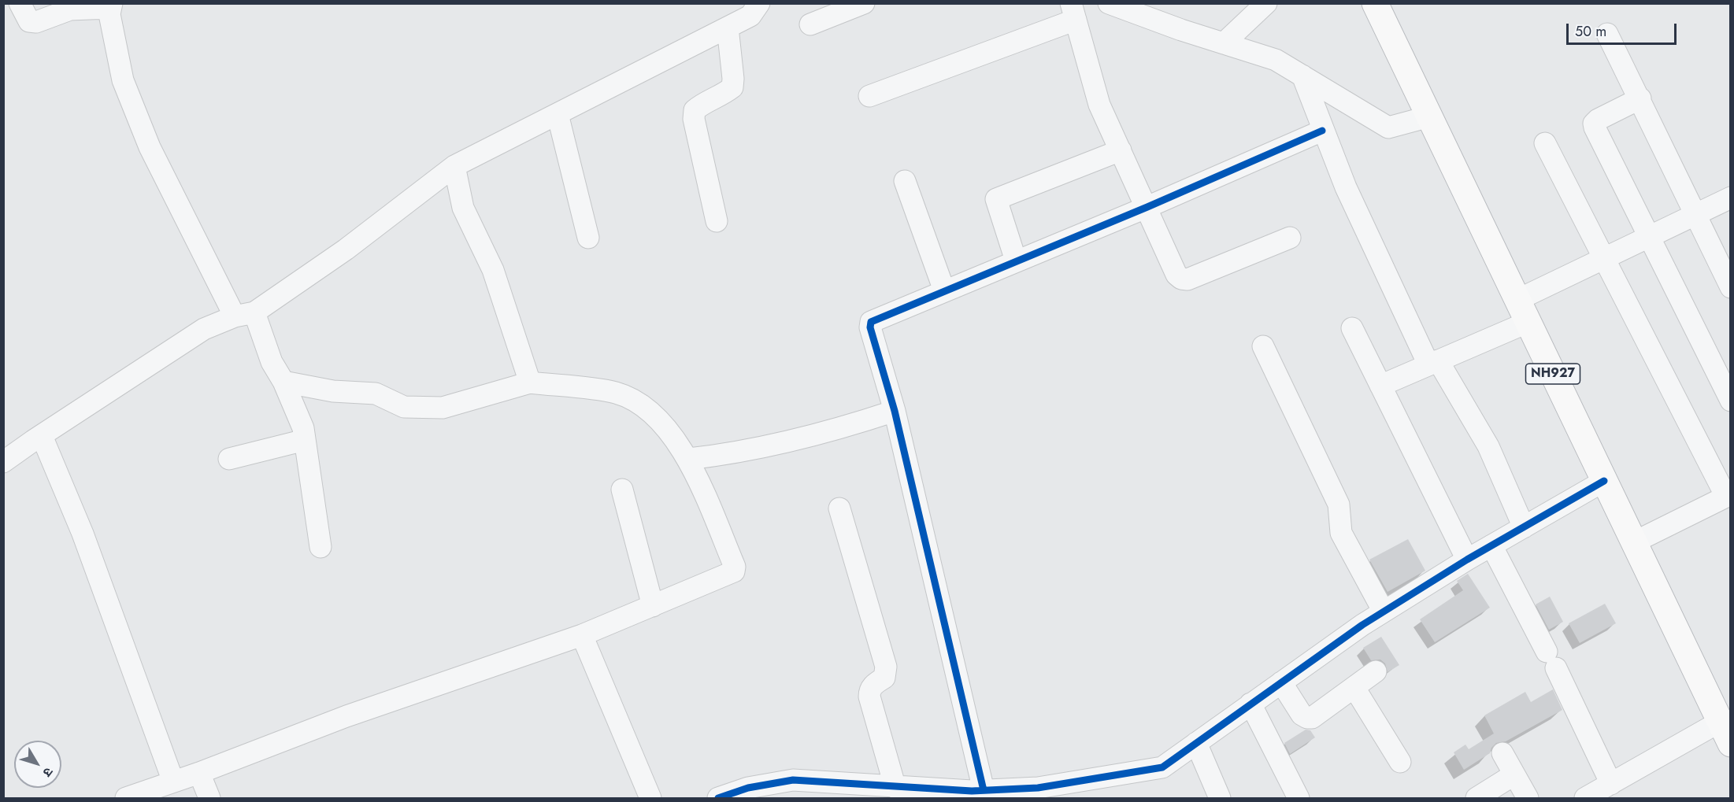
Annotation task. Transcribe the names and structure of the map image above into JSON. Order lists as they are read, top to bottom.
{
  "streets": {
    "highway": ["NH927"]
  },
  "scale_bar": "50 m",
  "north": "bottom right"
}
